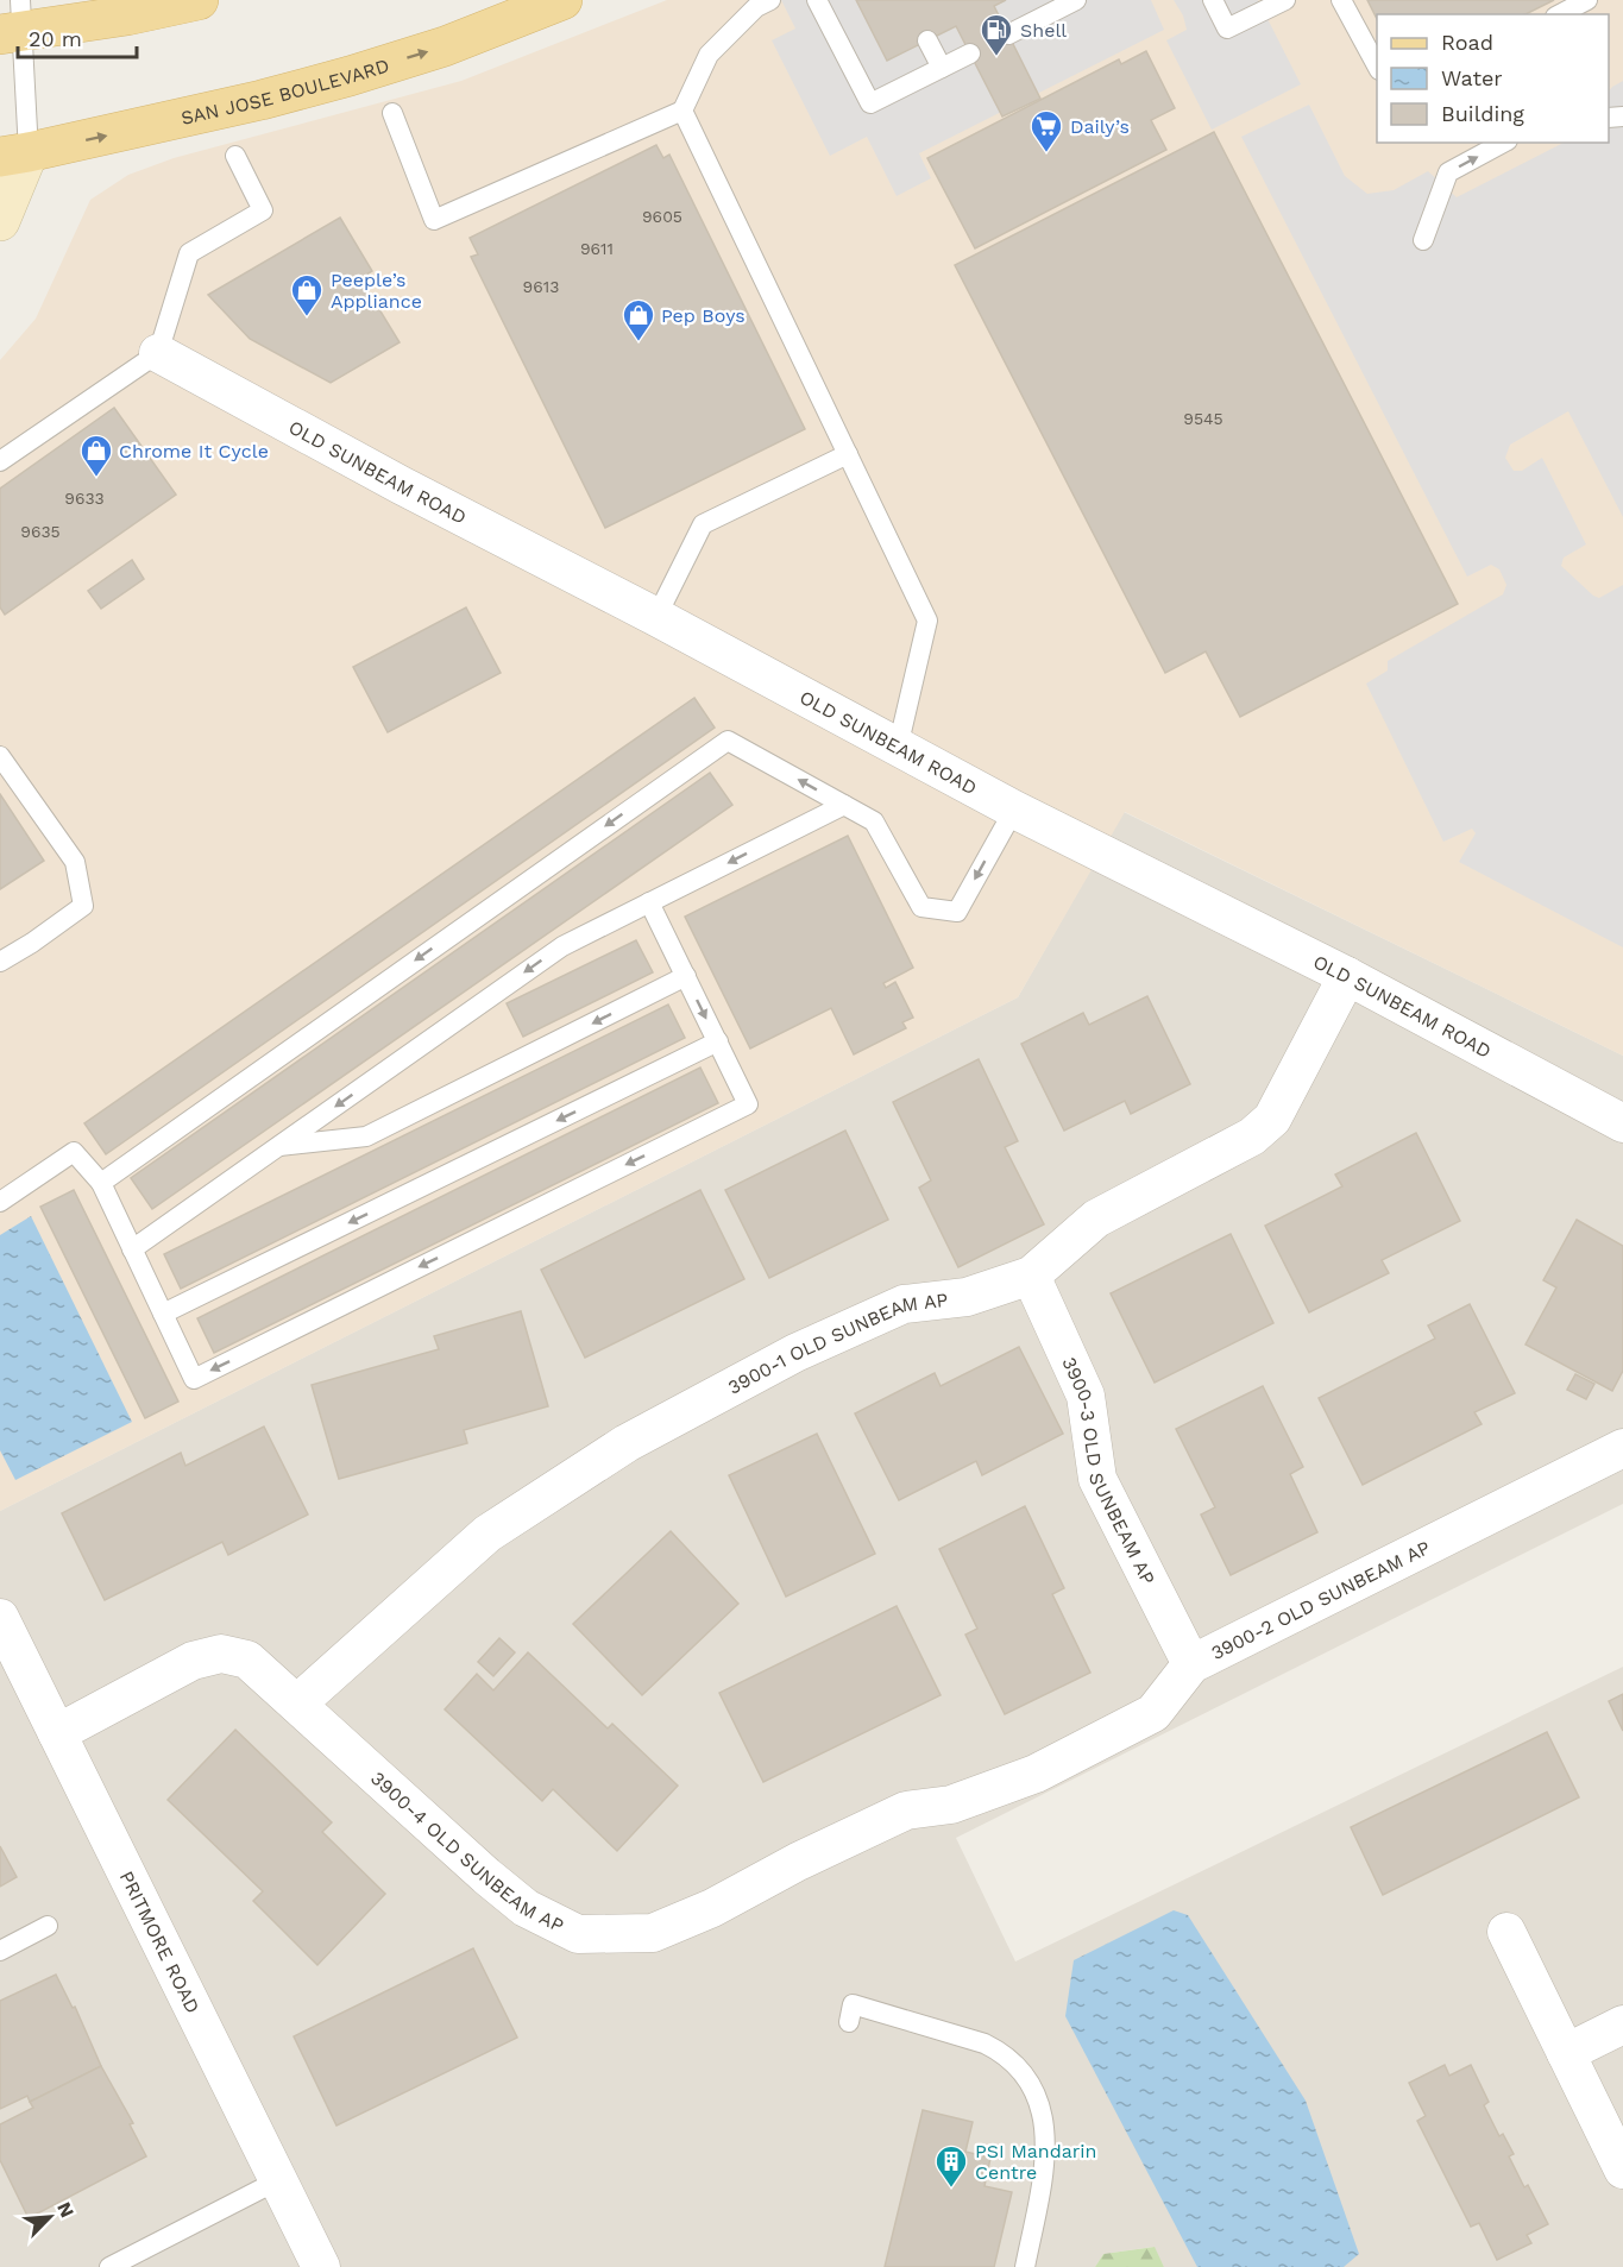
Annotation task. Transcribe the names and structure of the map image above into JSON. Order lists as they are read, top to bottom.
{
  "streets": {
    "main road": ["SAN JOSE BOULEVARD"],
    "street": [
      "OLD SUNBEAM ROAD",
      "3900-1 OLD SUNBEAM AP",
      "3900-3 OLD SUNBEAM AP",
      "3900-2 OLD SUNBEAM AP",
      "3900-4 OLD SUNBEAM AP",
      "PRITMORE ROAD"
    ]
  },
  "crossings": [
    ["OLD SUNBEAM ROAD", "3900-1 OLD SUNBEAM AP"],
    ["3900-1 OLD SUNBEAM AP", "3900-3 OLD SUNBEAM AP"],
    ["3900-1 OLD SUNBEAM AP", "3900-4 OLD SUNBEAM AP"],
    ["3900-3 OLD SUNBEAM AP", "3900-2 OLD SUNBEAM AP"],
    ["3900-2 OLD SUNBEAM AP", "3900-4 OLD SUNBEAM AP"],
    ["3900-4 OLD SUNBEAM AP", "PRITMORE ROAD"]
  ],
  "places": {
    "fuel station": ["Shell"],
    "supermarket": ["Daily’s"],
    "shop": ["Peeple’s Appliance", "Pep Boys", "Chrome It Cycle"],
    "building": ["PSI Mandarin Centre"]
  },
  "house_numbers": [
    "9605",
    "9611",
    "9613",
    "9545",
    "9633",
    "9635"
  ],
  "legend": ["Road", "Water", "Building"],
  "scale_bar": "20 m",
  "north": "top right"
}
